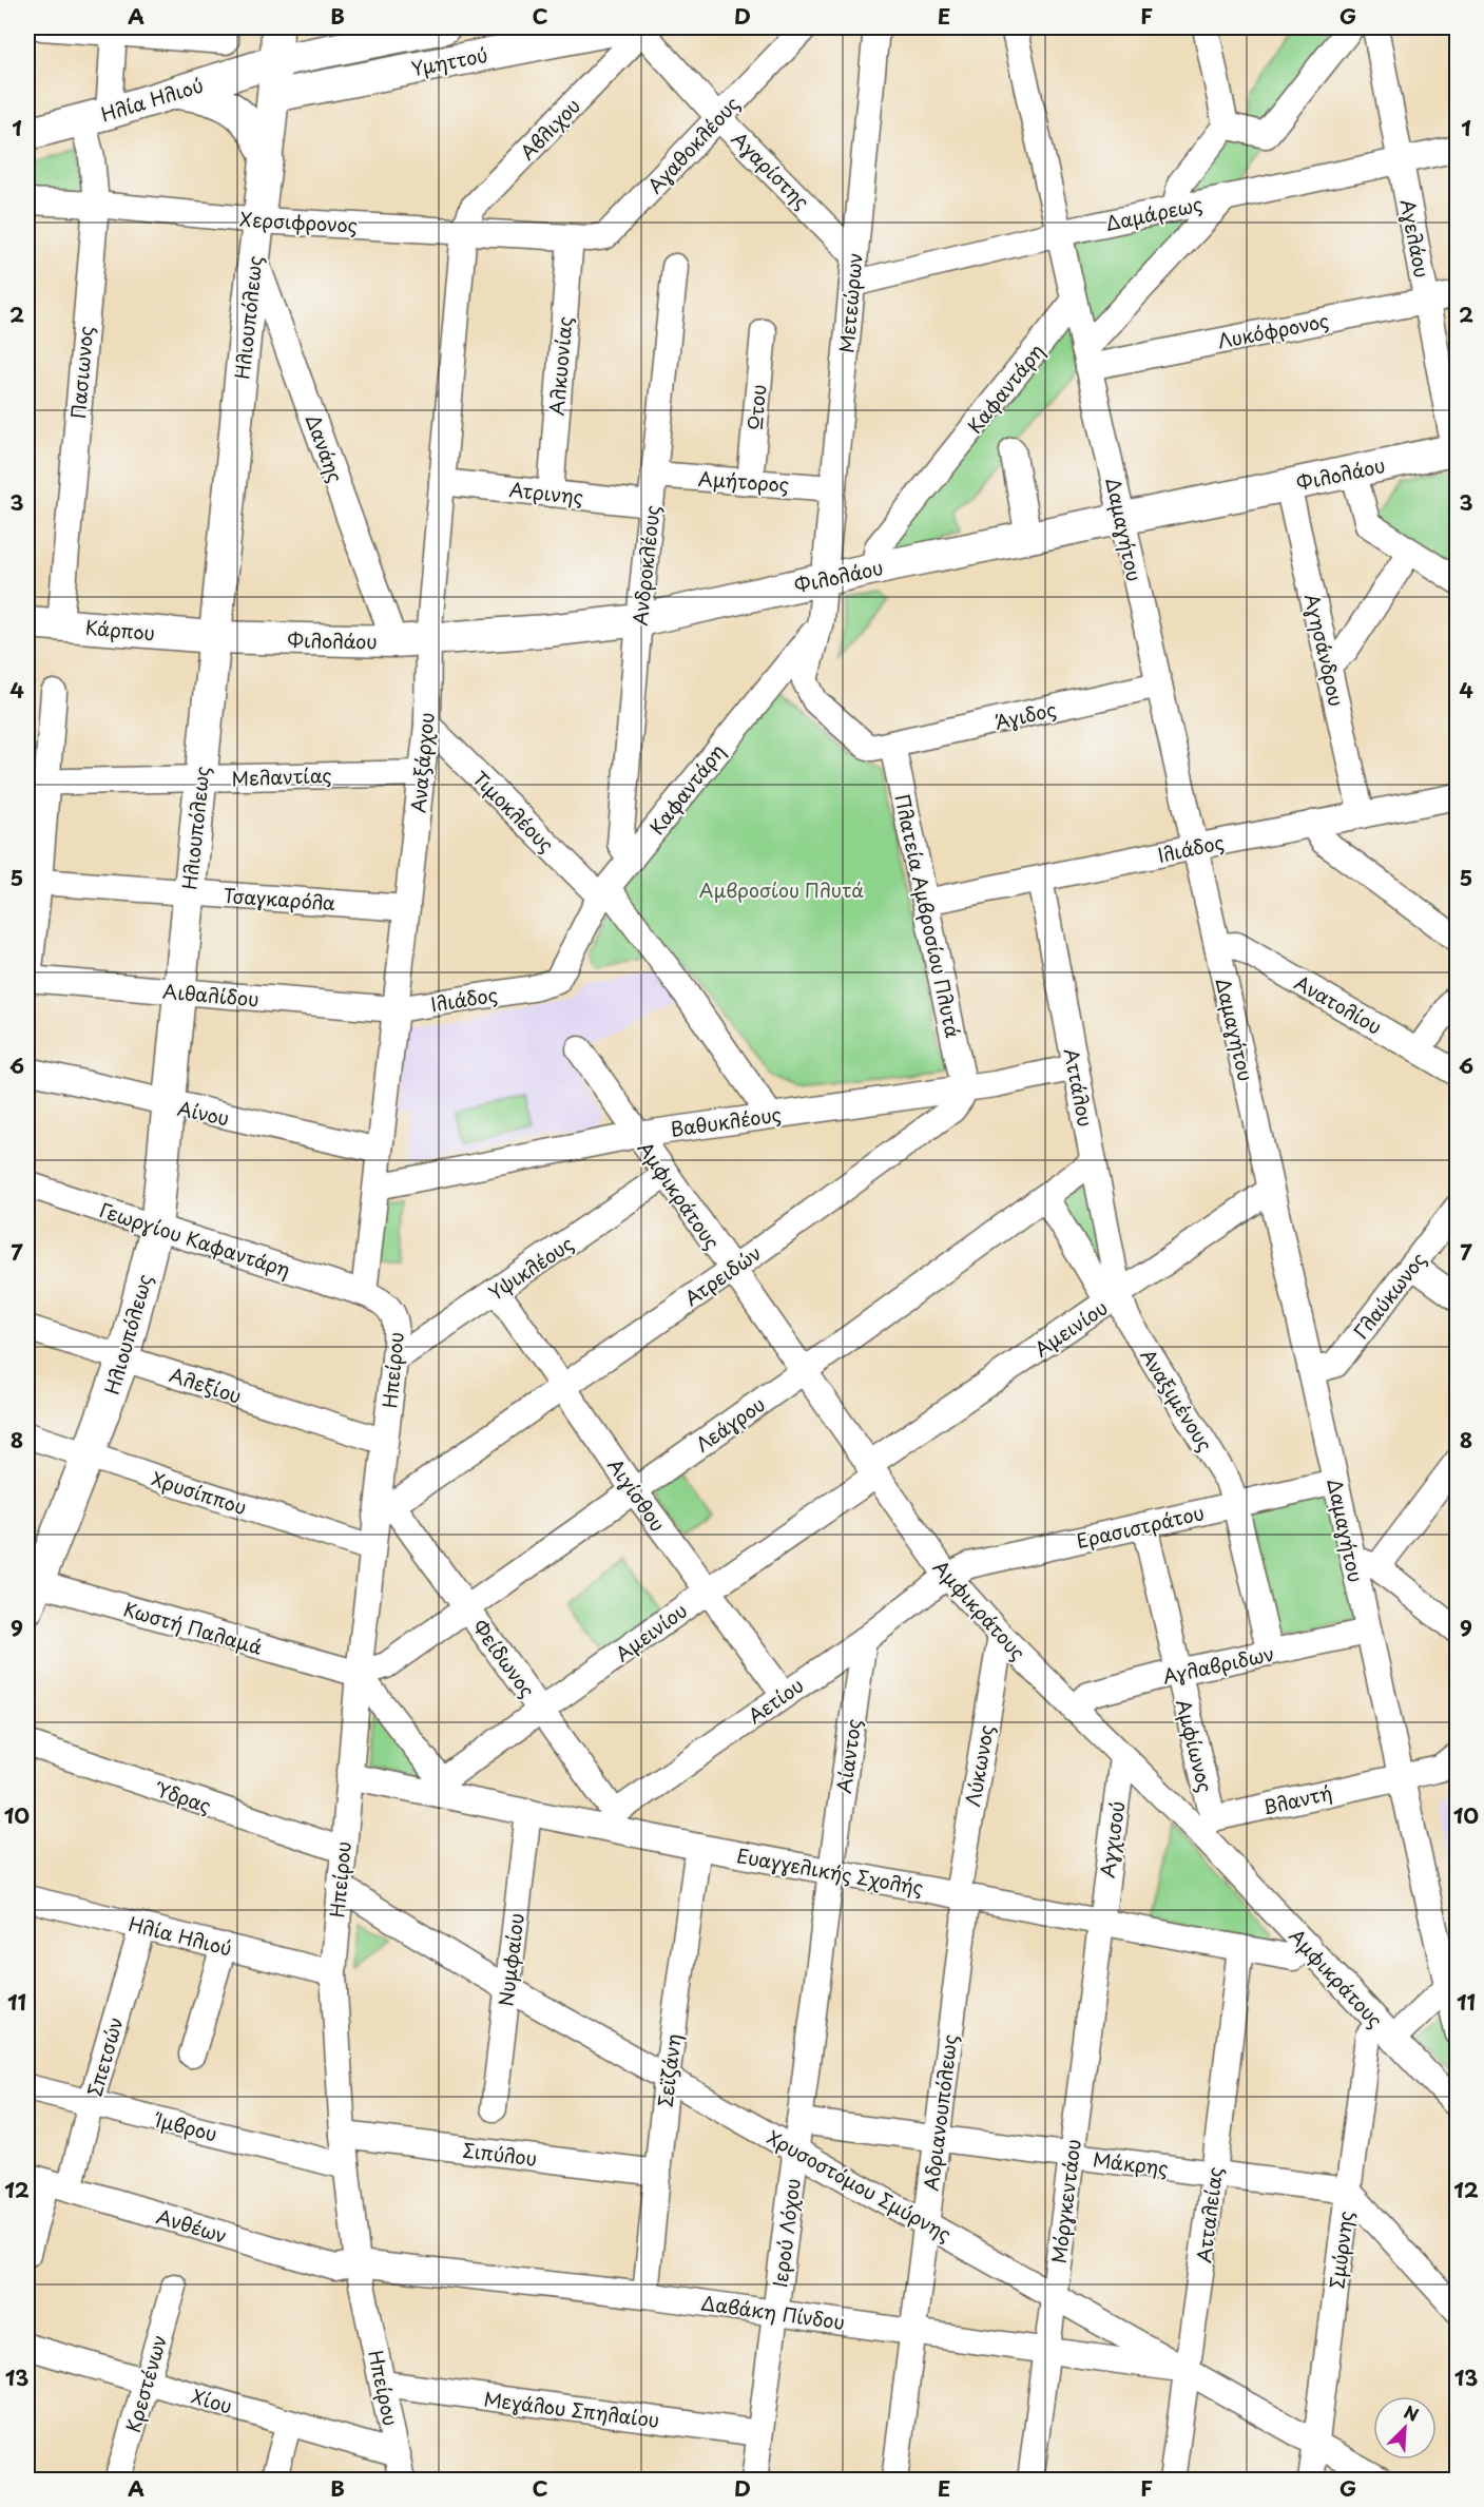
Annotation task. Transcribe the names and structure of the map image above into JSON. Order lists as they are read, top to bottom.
{
  "streets": {
    "main road": [
      "Υμηττού",
      "Ηλία Ηλιού",
      "Ηλιουπόλεως",
      "Φιλολάου",
      "Κάρπου"
    ],
    "street": [
      "Αβλιχου",
      "Αγαθοκλέους",
      "Αγαρίστης",
      "Δαμάρεως",
      "Χερσιφρονος",
      "Αγελάου",
      "Μετεώρων",
      "Λυκόφρονος",
      "Αλκυονίας",
      "Πασιωνος",
      "Καφαντάρη",
      "Ωτου",
      "Δανάης",
      "Αμήτορος",
      "Ατρινης",
      "Δαμαγήτου",
      "Ανδροκλέους",
      "Αγησάνδρου",
      "Άγιδος",
      "Αναξάρχου",
      "Μελαντίας",
      "Τιμοκλέους",
      "Ιλιάδος",
      "Τσαγκαρόλα",
      "Πλατεία Αμβροσίου Πλυτά",
      "Αιθαλίδου",
      "Ανατολίου",
      "Αττάλου",
      "Αίνου",
      "Βαθυκλέους",
      "Αμφικράτους",
      "Γεωργίου Καφαντάρη",
      "Υψικλέους",
      "Ατρειδών",
      "Γλαύκωνος",
      "Αμεινίου",
      "Ηπείρου",
      "Αλεξίου",
      "Αναξιμένους",
      "Λεάγρου",
      "Χρυσίππου",
      "Αιγίσθου",
      "Ερασιστράτου",
      "Κωστή Παλαμά",
      "Φείδωνος",
      "Αγλαβριδων",
      "Αετίου",
      "Αμφίωνος",
      "Αίαντος",
      "Λύκωνος",
      "Ύδρας",
      "Βλαντή",
      "Αγχισού",
      "Ευαγγελικής Σχολής",
      "Νυμφαίου",
      "Σπετσών",
      "Σεϊζάνη",
      "Αδριανουπόλεως",
      "Ίμβρου",
      "Σιπύλου",
      "Μάκρης",
      "Χρυσοστόμου Σμύρνης",
      "Μόργκεντάου",
      "Ατταλείας",
      "Ανθέων",
      "Ιερού Λόχου",
      "Σμύρνης",
      "Δαβάκη Πίνδου",
      "Κρεστένων",
      "Χίου",
      "Μεγάλου Σπηλαίου"
    ]
  },
  "crossings": [
    ["Υμηττού", "Ηλία Ηλιού"],
    ["Υμηττού", "Ηλιουπόλεως"],
    ["Ηλία Ηλιού", "Ηλιουπόλεως"],
    ["Ηλία Ηλιού", "Πασιωνος"],
    ["Ηλία Ηλιού", "Ηπείρου"],
    ["Ηλία Ηλιού", "Σπετσών"],
    ["Αβλιχου", "Αγαρίστης"],
    ["Αβλιχου", "Χερσιφρονος"],
    ["Αβλιχου", "Αναξάρχου"],
    ["Αγαθοκλέους", "Αγαρίστης"],
    ["Αγαθοκλέους", "Χερσιφρονος"],
    ["Αγαθοκλέους", "Αλκυονίας"],
    ["Αγαρίστης", "Μετεώρων"],
    ["Δαμάρεως", "Αγελάου"],
    ["Δαμάρεως", "Μετεώρων"],
    ["Δαμάρεως", "Δαμαγήτου"],
    ["Χερσιφρονος", "Ηλιουπόλεως"],
    ["Χερσιφρονος", "Αλκυονίας"],
    ["Χερσιφρονος", "Πασιωνος"],
    ["Χερσιφρονος", "Αναξάρχου"],
    ["Αγελάου", "Λυκόφρονος"],
    ["Αγελάου", "Φιλολάου"],
    ["Μετεώρων", "Φιλολάου"],
    ["Μετεώρων", "Αμήτορος"],
    ["Ηλιουπόλεως", "Δανάης"],
    ["Ηλιουπόλεως", "Φιλολάου"],
    ["Ηλιουπόλεως", "Κάρπου"],
    ["Ηλιουπόλεως", "Μελαντίας"],
    ["Ηλιουπόλεως", "Τσαγκαρόλα"],
    ["Ηλιουπόλεως", "Αιθαλίδου"],
    ["Ηλιουπόλεως", "Αίνου"],
    ["Ηλιουπόλεως", "Γεωργίου Καφαντάρη"],
    ["Ηλιουπόλεως", "Αλεξίου"],
    ["Ηλιουπόλεως", "Χρυσίππου"],
    ["Ηλιουπόλεως", "Κωστή Παλαμά"],
    ["Λυκόφρονος", "Δαμαγήτου"],
    ["Αλκυονίας", "Ατρινης"],
    ["Πασιωνος", "Κάρπου"],
    ["Καφαντάρη", "Φιλολάου"],
    ["Καφαντάρη", "Δαμαγήτου"],
    ["Καφαντάρη", "Ανδροκλέους"],
    ["Καφαντάρη", "Τιμοκλέους"],
    ["Καφαντάρη", "Ιλιάδος"],
    ["Ωτου", "Αμήτορος"],
    ["Δανάης", "Φιλολάου"],
    ["Φιλολάου", "Δαμαγήτου"],
    ["Φιλολάου", "Ανδροκλέους"],
    ["Φιλολάου", "Κάρπου"],
    ["Φιλολάου", "Αγησάνδρου"],
    ["Φιλολάου", "Αναξάρχου"],
    ["Αμήτορος", "Ανδροκλέους"],
    ["Ατρινης", "Ανδροκλέους"],
    ["Ατρινης", "Αναξάρχου"],
    ["Δαμαγήτου", "Άγιδος"],
    ["Δαμαγήτου", "Ιλιάδος"],
    ["Δαμαγήτου", "Ανατολίου"],
    ["Δαμαγήτου", "Γλαύκωνος"],
    ["Δαμαγήτου", "Αμεινίου"],
    ["Δαμαγήτου", "Ερασιστράτου"],
    ["Δαμαγήτου", "Αγλαβριδων"],
    ["Δαμαγήτου", "Βλαντή"],
    ["Αγησάνδρου", "Ιλιάδος"],
    ["Άγιδος", "Πλατεία Αμβροσίου Πλυτά"],
    ["Αναξάρχου", "Μελαντίας"],
    ["Αναξάρχου", "Τιμοκλέους"],
    ["Αναξάρχου", "Ιλιάδος"],
    ["Αναξάρχου", "Τσαγκαρόλα"],
    ["Αναξάρχου", "Αιθαλίδου"],
    ["Αναξάρχου", "Αίνου"],
    ["Αναξάρχου", "Βαθυκλέους"],
    ["Αναξάρχου", "Γεωργίου Καφαντάρη"],
    ["Αναξάρχου", "Ηπείρου"],
    ["Ιλιάδος", "Πλατεία Αμβροσίου Πλυτά"],
    ["Ιλιάδος", "Αιθαλίδου"],
    ["Ιλιάδος", "Αττάλου"],
    ["Πλατεία Αμβροσίου Πλυτά", "Βαθυκλέους"],
    ["Πλατεία Αμβροσίου Πλυτά", "Ατρειδών"],
    ["Αττάλου", "Αμεινίου"],
    ["Αττάλου", "Αναξιμένους"],
    ["Αττάλου", "Λεάγρου"],
    ["Βαθυκλέους", "Αμφικράτους"],
    ["Βαθυκλέους", "Ατρειδών"],
    ["Αμφικράτους", "Υψικλέους"],
    ["Αμφικράτους", "Ατρειδών"],
    ["Αμφικράτους", "Αμεινίου"],
    ["Αμφικράτους", "Λεάγρου"],
    ["Αμφικράτους", "Ερασιστράτου"],
    ["Αμφικράτους", "Αγλαβριδων"],
    ["Αμφικράτους", "Αετίου"],
    ["Αμφικράτους", "Αμφίωνος"],
    ["Αμφικράτους", "Λύκωνος"],
    ["Αμφικράτους", "Βλαντή"],
    ["Αμφικράτους", "Αγχισού"],
    ["Αμφικράτους", "Ευαγγελικής Σχολής"],
    ["Αμφικράτους", "Σμύρνης"],
    ["Γεωργίου Καφαντάρη", "Ηπείρου"],
    ["Υψικλέους", "Ηπείρου"],
    ["Υψικλέους", "Αιγίσθου"],
    ["Ατρειδών", "Ηπείρου"],
    ["Ατρειδών", "Αιγίσθου"],
    ["Ατρειδών", "Φείδωνος"],
    ["Αμεινίου", "Αναξιμένους"],
    ["Αμεινίου", "Αιγίσθου"],
    ["Αμεινίου", "Φείδωνος"],
    ["Αμεινίου", "Ευαγγελικής Σχολής"],
    ["Ηπείρου", "Αλεξίου"],
    ["Ηπείρου", "Λεάγρου"],
    ["Ηπείρου", "Χρυσίππου"],
    ["Ηπείρου", "Κωστή Παλαμά"],
    ["Ηπείρου", "Φείδωνος"],
    ["Ηπείρου", "Ύδρας"],
    ["Ηπείρου", "Ευαγγελικής Σχολής"],
    ["Ηπείρου", "Ίμβρου"],
    ["Ηπείρου", "Σιπύλου"],
    ["Ηπείρου", "Χρυσοστόμου Σμύρνης"],
    ["Ηπείρου", "Ανθέων"],
    ["Ηπείρου", "Δαβάκη Πίνδου"],
    ["Ηπείρου", "Χίου"],
    ["Ηπείρου", "Μεγάλου Σπηλαίου"],
    ["Αναξιμένους", "Λεάγρου"],
    ["Αναξιμένους", "Ερασιστράτου"],
    ["Αναξιμένους", "Αγλαβριδων"],
    ["Λεάγρου", "Αιγίσθου"],
    ["Λεάγρου", "Κωστή Παλαμά"],
    ["Λεάγρου", "Φείδωνος"],
    ["Αιγίσθου", "Αετίου"],
    ["Ερασιστράτου", "Αετίου"],
    ["Ερασιστράτου", "Αμφίωνος"],
    ["Φείδωνος", "Αετίου"],
    ["Φείδωνος", "Ευαγγελικής Σχολής"],
    ["Αγλαβριδων", "Αμφίωνος"],
    ["Αετίου", "Αίαντος"],
    ["Αετίου", "Ευαγγελικής Σχολής"],
    ["Αμφίωνος", "Βλαντή"],
    ["Αίαντος", "Ευαγγελικής Σχολής"],
    ["Αίαντος", "Ιερού Λόχου"],
    ["Λύκωνος", "Ευαγγελικής Σχολής"],
    ["Λύκωνος", "Αδριανουπόλεως"],
    ["Αγχισού", "Ευαγγελικής Σχολής"],
    ["Αγχισού", "Μόργκεντάου"],
    ["Ευαγγελικής Σχολής", "Νυμφαίου"],
    ["Ευαγγελικής Σχολής", "Σεϊζάνη"],
    ["Ευαγγελικής Σχολής", "Αδριανουπόλεως"],
    ["Ευαγγελικής Σχολής", "Μόργκεντάου"],
    ["Ευαγγελικής Σχολής", "Ατταλείας"],
    ["Ευαγγελικής Σχολής", "Ιερού Λόχου"],
    ["Νυμφαίου", "Χρυσοστόμου Σμύρνης"],
    ["Σπετσών", "Ίμβρου"],
    ["Σπετσών", "Ανθέων"],
    ["Σεϊζάνη", "Σιπύλου"],
    ["Σεϊζάνη", "Χρυσοστόμου Σμύρνης"],
    ["Σεϊζάνη", "Δαβάκη Πίνδου"],
    ["Αδριανουπόλεως", "Μάκρης"],
    ["Αδριανουπόλεως", "Χρυσοστόμου Σμύρνης"],
    ["Αδριανουπόλεως", "Δαβάκη Πίνδου"],
    ["Μάκρης", "Μόργκεντάου"],
    ["Μάκρης", "Ατταλείας"],
    ["Μάκρης", "Ιερού Λόχου"],
    ["Μάκρης", "Σμύρνης"],
    ["Χρυσοστόμου Σμύρνης", "Μόργκεντάου"],
    ["Χρυσοστόμου Σμύρνης", "Ατταλείας"],
    ["Χρυσοστόμου Σμύρνης", "Ιερού Λόχου"],
    ["Χρυσοστόμου Σμύρνης", "Σμύρνης"],
    ["Χρυσοστόμου Σμύρνης", "Δαβάκη Πίνδου"],
    ["Μόργκεντάου", "Δαβάκη Πίνδου"],
    ["Ατταλείας", "Δαβάκη Πίνδου"],
    ["Ανθέων", "Δαβάκη Πίνδου"],
    ["Ιερού Λόχου", "Δαβάκη Πίνδου"],
    ["Ιερού Λόχου", "Μεγάλου Σπηλαίου"],
    ["Κρεστένων", "Χίου"]
  ],
  "parks": ["Αμβροσίου Πλυτά"],
  "north": "top right",
  "grid": {
    "columns": [
      "A",
      "B",
      "C",
      "D",
      "E",
      "F",
      "G"
    ],
    "rows": [
      "1",
      "2",
      "3",
      "4",
      "5",
      "6",
      "7",
      "8",
      "9",
      "10",
      "11",
      "12",
      "13"
    ]
  }
}
